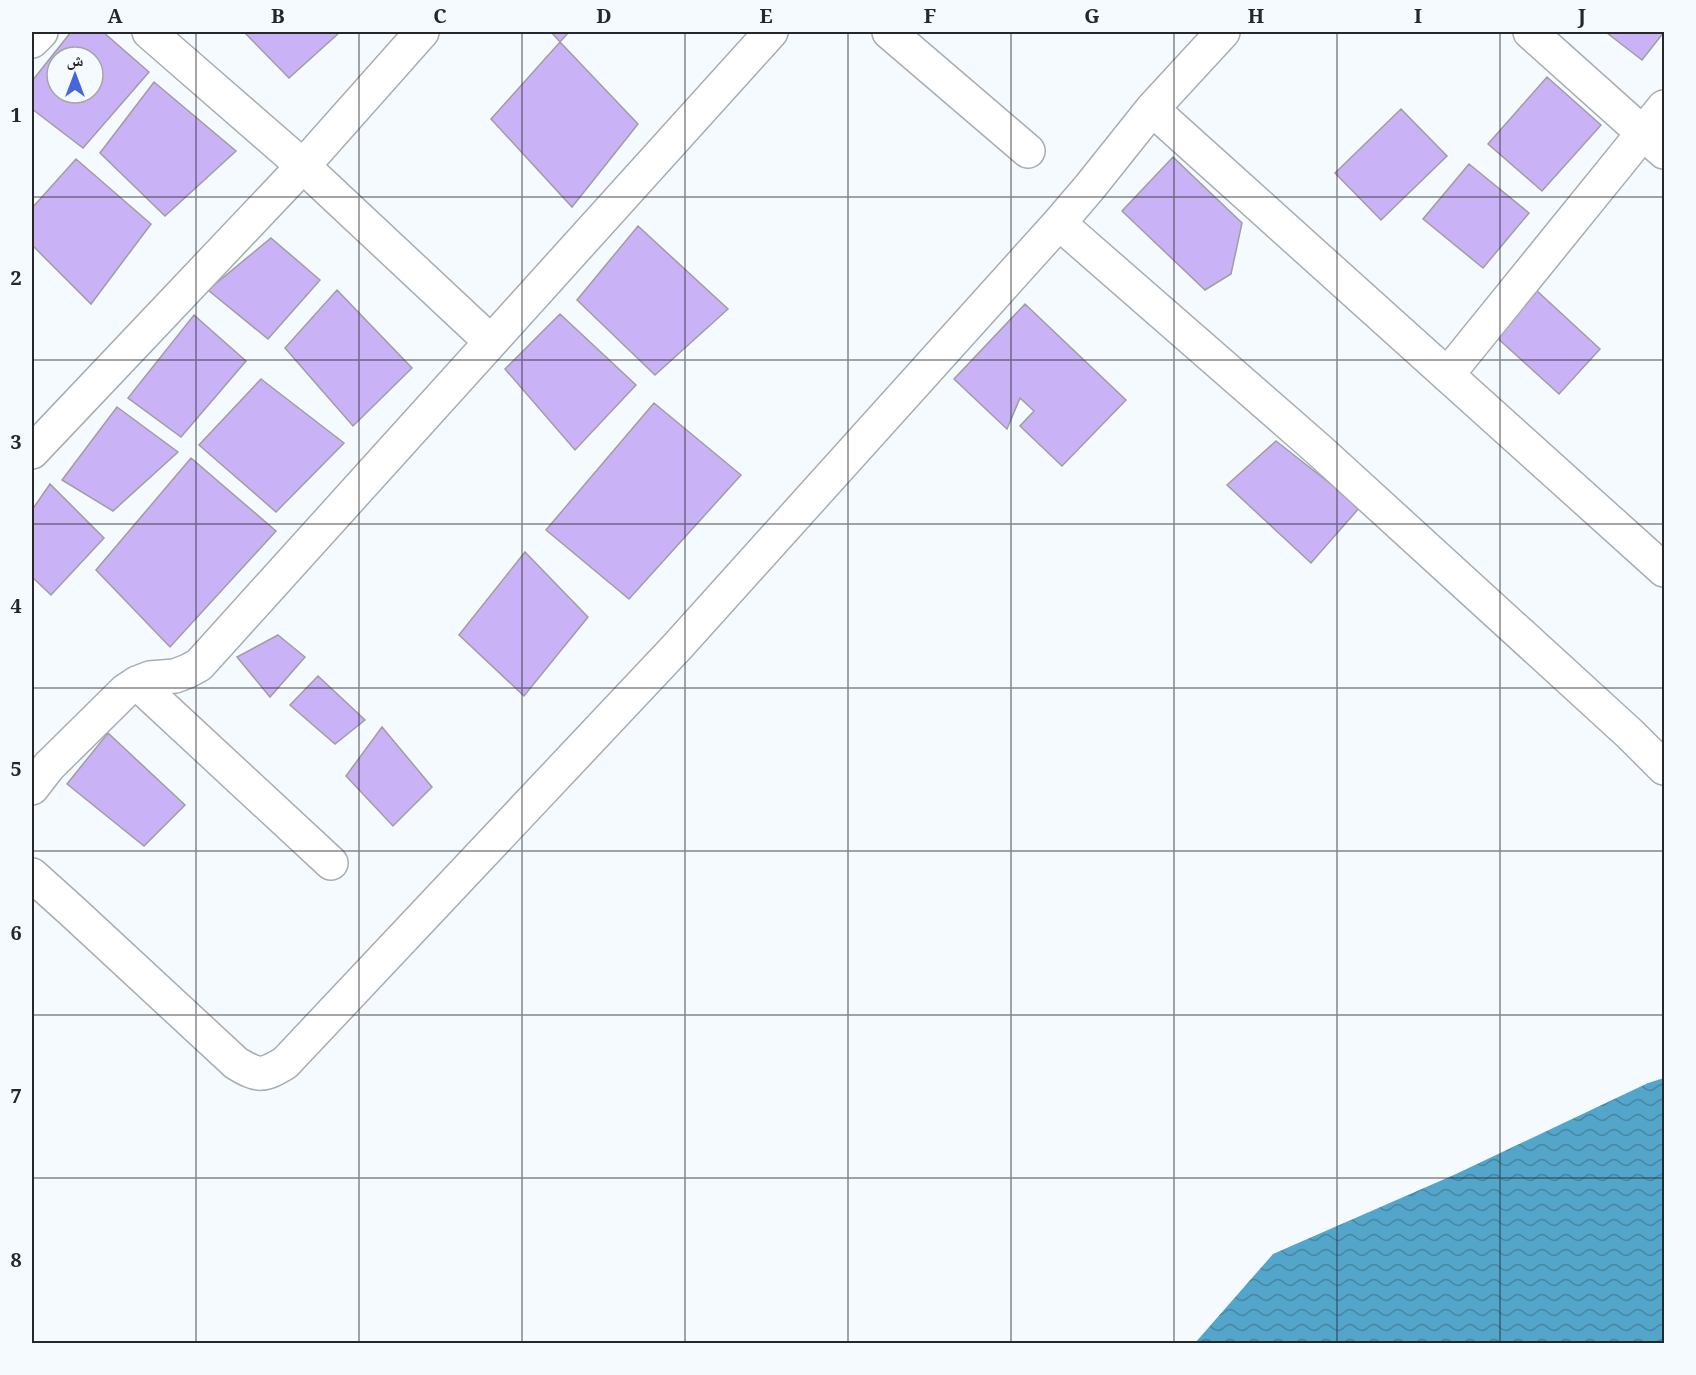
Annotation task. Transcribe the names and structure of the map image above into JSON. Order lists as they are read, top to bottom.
{
  "north": "top",
  "grid": {
    "columns": [
      "A",
      "B",
      "C",
      "D",
      "E",
      "F",
      "G",
      "H",
      "I",
      "J"
    ],
    "rows": [
      "1",
      "2",
      "3",
      "4",
      "5",
      "6",
      "7",
      "8"
    ]
  }
}
